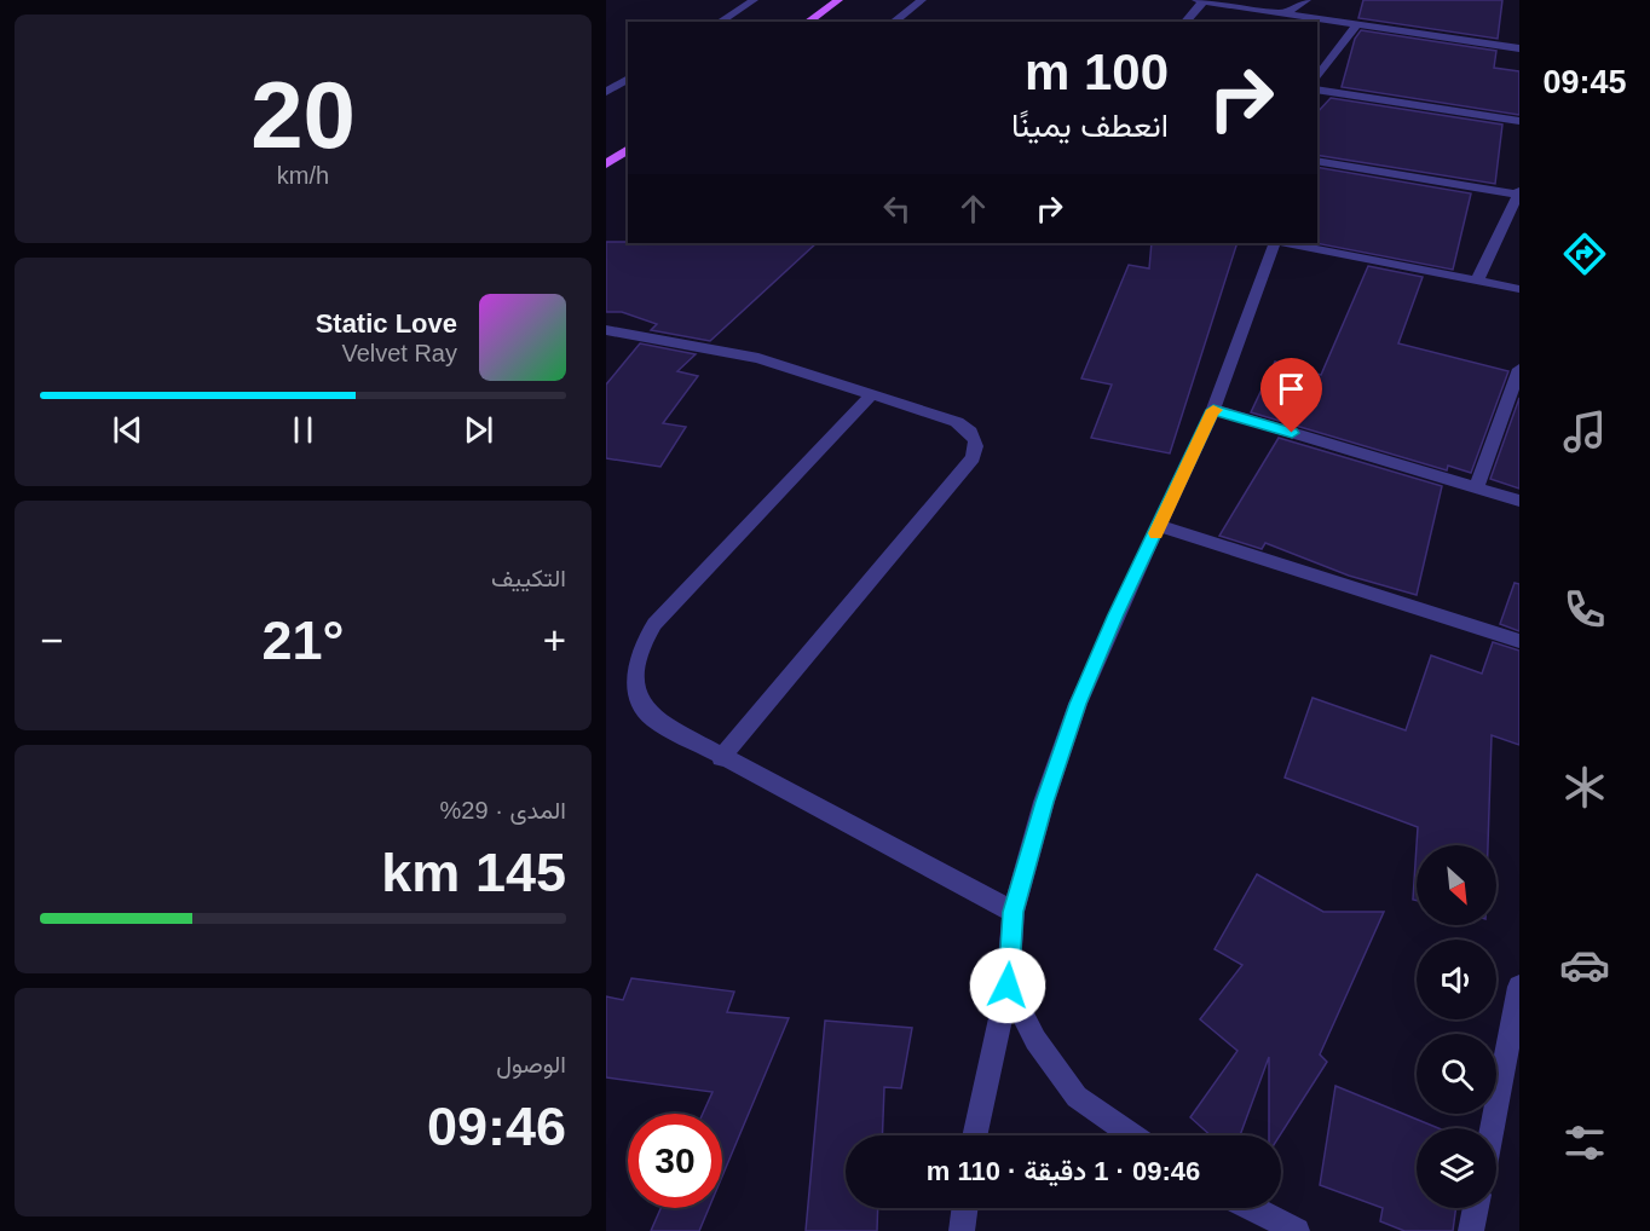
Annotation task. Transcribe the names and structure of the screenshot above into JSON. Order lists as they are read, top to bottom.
{
  "north": "bottom right",
  "page": {
    "tabs": "09:45",
    "tile": [
      ["20", "km/h"],
      "التكييف",
      ["المدى · 29%", "145 km"],
      ["الوصول", "09:46"]
    ],
    "turn": ["100 m", "انعطف يمينًا"],
    "song": ["Static Love", "Velvet Ray"],
    "heat": ["−", "21°", "+"],
    "limit": "30",
    "trip": "09:46 · 1 دقيقة · 110 m"
  }
}
